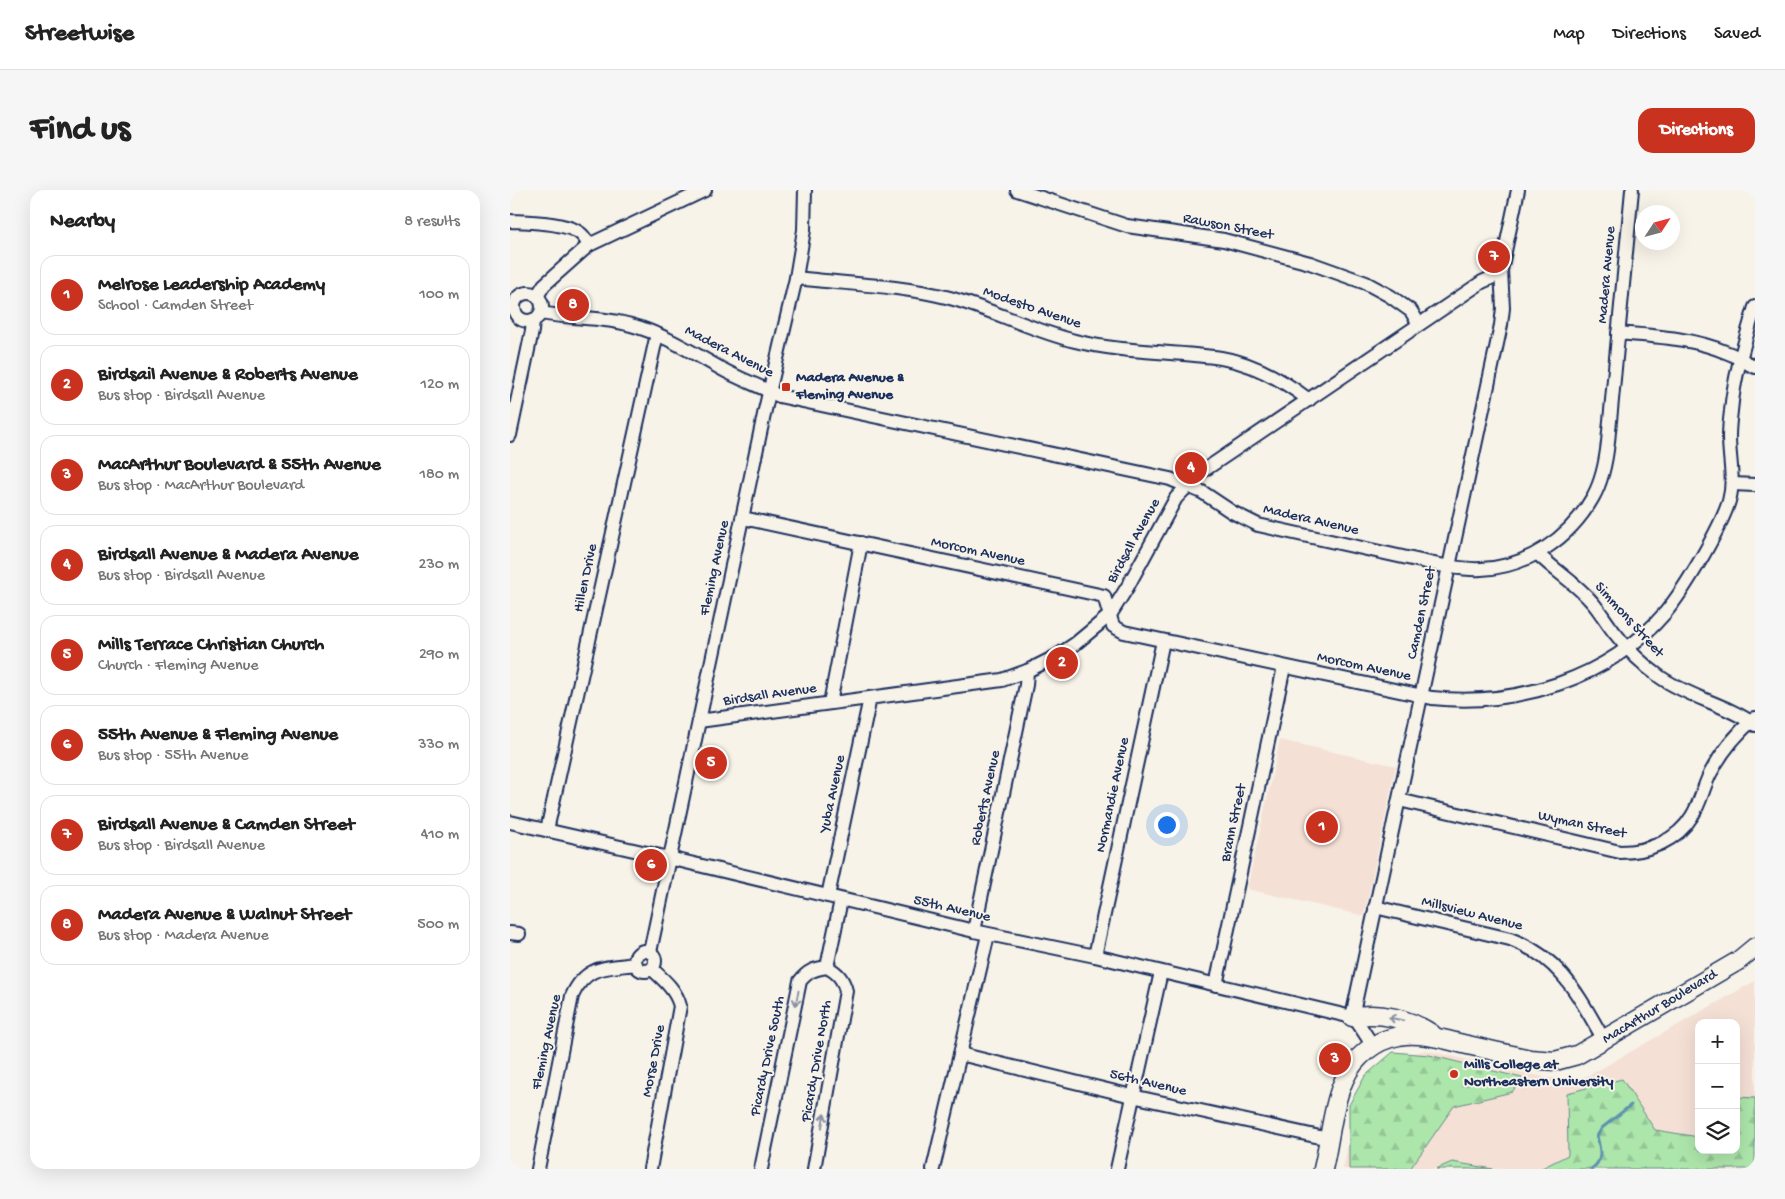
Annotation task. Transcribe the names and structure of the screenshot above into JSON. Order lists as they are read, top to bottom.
{
  "streets": {
    "main road": ["MacArthur Boulevard"],
    "street": [
      "Rawson Street",
      "Madera Avenue",
      "Modesto Avenue",
      "Birdsall Avenue",
      "Morcom Avenue",
      "Fleming Avenue",
      "Hillen Drive",
      "Camden Street",
      "Simmons Street",
      "Yuba Avenue",
      "Normandie Avenue",
      "Roberts Avenue",
      "Brann Street",
      "Wyman Street",
      "55th Avenue",
      "Millsview Avenue",
      "Picardy Drive South",
      "Morse Drive",
      "Picardy Drive North",
      "56th Avenue"
    ]
  },
  "crossings": [
    ["Rawson Street", "Birdsall Avenue"],
    ["Madera Avenue", "Birdsall Avenue"],
    ["Madera Avenue", "Fleming Avenue"],
    ["Madera Avenue", "Hillen Drive"],
    ["Madera Avenue", "Camden Street"],
    ["Madera Avenue", "Simmons Street"],
    ["Modesto Avenue", "Birdsall Avenue"],
    ["Modesto Avenue", "Fleming Avenue"],
    ["Birdsall Avenue", "Morcom Avenue"],
    ["Birdsall Avenue", "Fleming Avenue"],
    ["Birdsall Avenue", "Camden Street"],
    ["Birdsall Avenue", "Yuba Avenue"],
    ["Birdsall Avenue", "Roberts Avenue"],
    ["Morcom Avenue", "Fleming Avenue"],
    ["Morcom Avenue", "Camden Street"],
    ["Morcom Avenue", "Simmons Street"],
    ["Morcom Avenue", "Normandie Avenue"],
    ["Morcom Avenue", "Brann Street"],
    ["Fleming Avenue", "55th Avenue"],
    ["Fleming Avenue", "Morse Drive"],
    ["Hillen Drive", "55th Avenue"],
    ["Camden Street", "Wyman Street"],
    ["Camden Street", "55th Avenue"],
    ["Camden Street", "Millsview Avenue"],
    ["Simmons Street", "Wyman Street"],
    ["Yuba Avenue", "55th Avenue"],
    ["Normandie Avenue", "55th Avenue"],
    ["Roberts Avenue", "55th Avenue"],
    ["Brann Street", "55th Avenue"],
    ["Millsview Avenue", "MacArthur Boulevard"],
    ["MacArthur Boulevard", "56th Avenue"],
    ["Picardy Drive South", "Picardy Drive North"]
  ],
  "one_way": ["Picardy Drive South", "Picardy Drive North"],
  "places": {
    "transit": ["Madera Avenue & Fleming Avenue"],
    "other": ["Mills College at Northeastern University"]
  },
  "north": "top right",
  "page": {
    "header": "Streetwise",
    "nav": ["Map", "Directions", "Saved"],
    "buttons": "Directions",
    "title": "Find us",
    "heading": ["Nearby", "8 results"],
    "pins": [
      "7",
      "8",
      "4",
      "2",
      "5",
      "1",
      "6",
      "3"
    ],
    "list": [
      {
        "mark": "1",
        "name": "Melrose Leadership Academy",
        "note": "School · Camden Street",
        "value": "100 m"
      },
      {
        "mark": "2",
        "name": "Birdsail Avenue & Roberts Avenue",
        "note": "Bus stop · Birdsall Avenue",
        "value": "120 m"
      },
      {
        "mark": "3",
        "name": "MacArthur Boulevard & 55th Avenue",
        "note": "Bus stop · MacArthur Boulevard",
        "value": "180 m"
      },
      {
        "mark": "4",
        "name": "Birdsall Avenue & Madera Avenue",
        "note": "Bus stop · Birdsall Avenue",
        "value": "230 m"
      },
      {
        "mark": "5",
        "name": "Mills Terrace Christian Church",
        "note": "Church · Fleming Avenue",
        "value": "290 m"
      },
      {
        "mark": "6",
        "name": "55th Avenue & Fleming Avenue",
        "note": "Bus stop · 55th Avenue",
        "value": "330 m"
      },
      {
        "mark": "7",
        "name": "Birdsall Avenue & Camden Street",
        "note": "Bus stop · Birdsall Avenue",
        "value": "410 m"
      },
      {
        "mark": "8",
        "name": "Madera Avenue & Walnut Street",
        "note": "Bus stop · Madera Avenue",
        "value": "500 m"
      }
    ],
    "map_buttons": ["+", "−"]
  }
}
